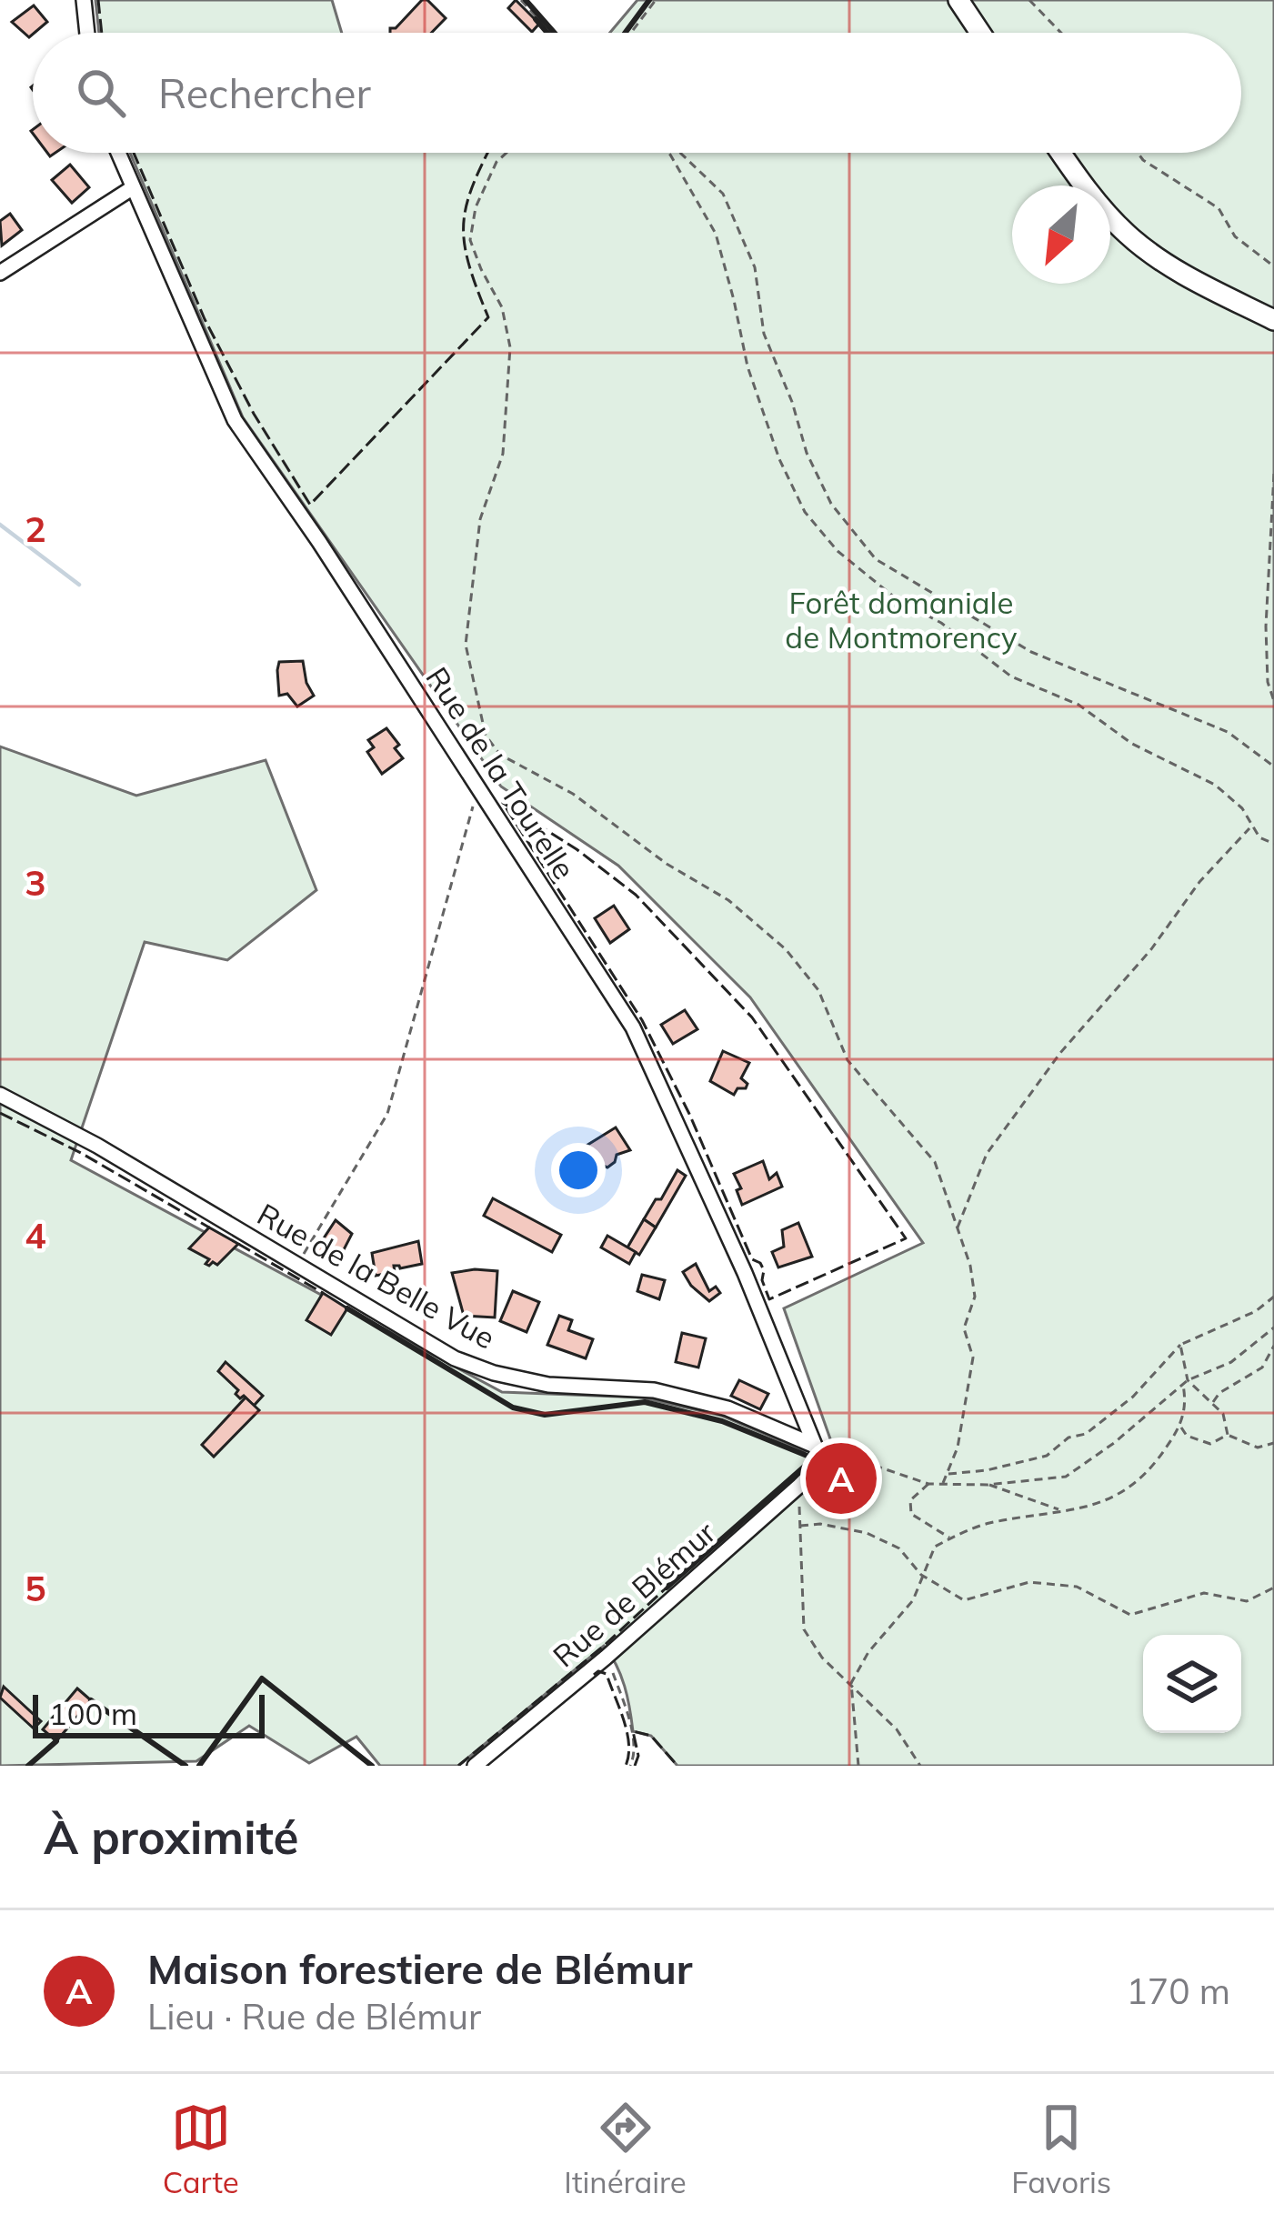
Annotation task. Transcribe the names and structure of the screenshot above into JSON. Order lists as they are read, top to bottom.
{
  "streets": {
    "street": ["Rue de la Tourelle", "Rue de la Belle Vue", "Rue de Blémur"]
  },
  "crossings": [
    ["Rue de la Tourelle", "Rue de la Belle Vue"],
    ["Rue de la Tourelle", "Rue de Blémur"],
    ["Rue de la Belle Vue", "Rue de Blémur"]
  ],
  "parks": ["Forêt domaniale de Montmorency"],
  "scale_bar": "100 m",
  "north": "bottom left",
  "page": {
    "search": "Rechercher",
    "pins": "A",
    "scale": "100 m",
    "heading": "À proximité",
    "list": [
      {
        "mark": "A",
        "name": "Maison forestiere de Blémur",
        "note": "Lieu · Rue de Blémur",
        "value": "170 m"
      }
    ],
    "nav": ["Carte", "Itinéraire", "Favoris"]
  },
  "grid": {
    "rows": [
      "2",
      "3",
      "4",
      "5"
    ]
  }
}
